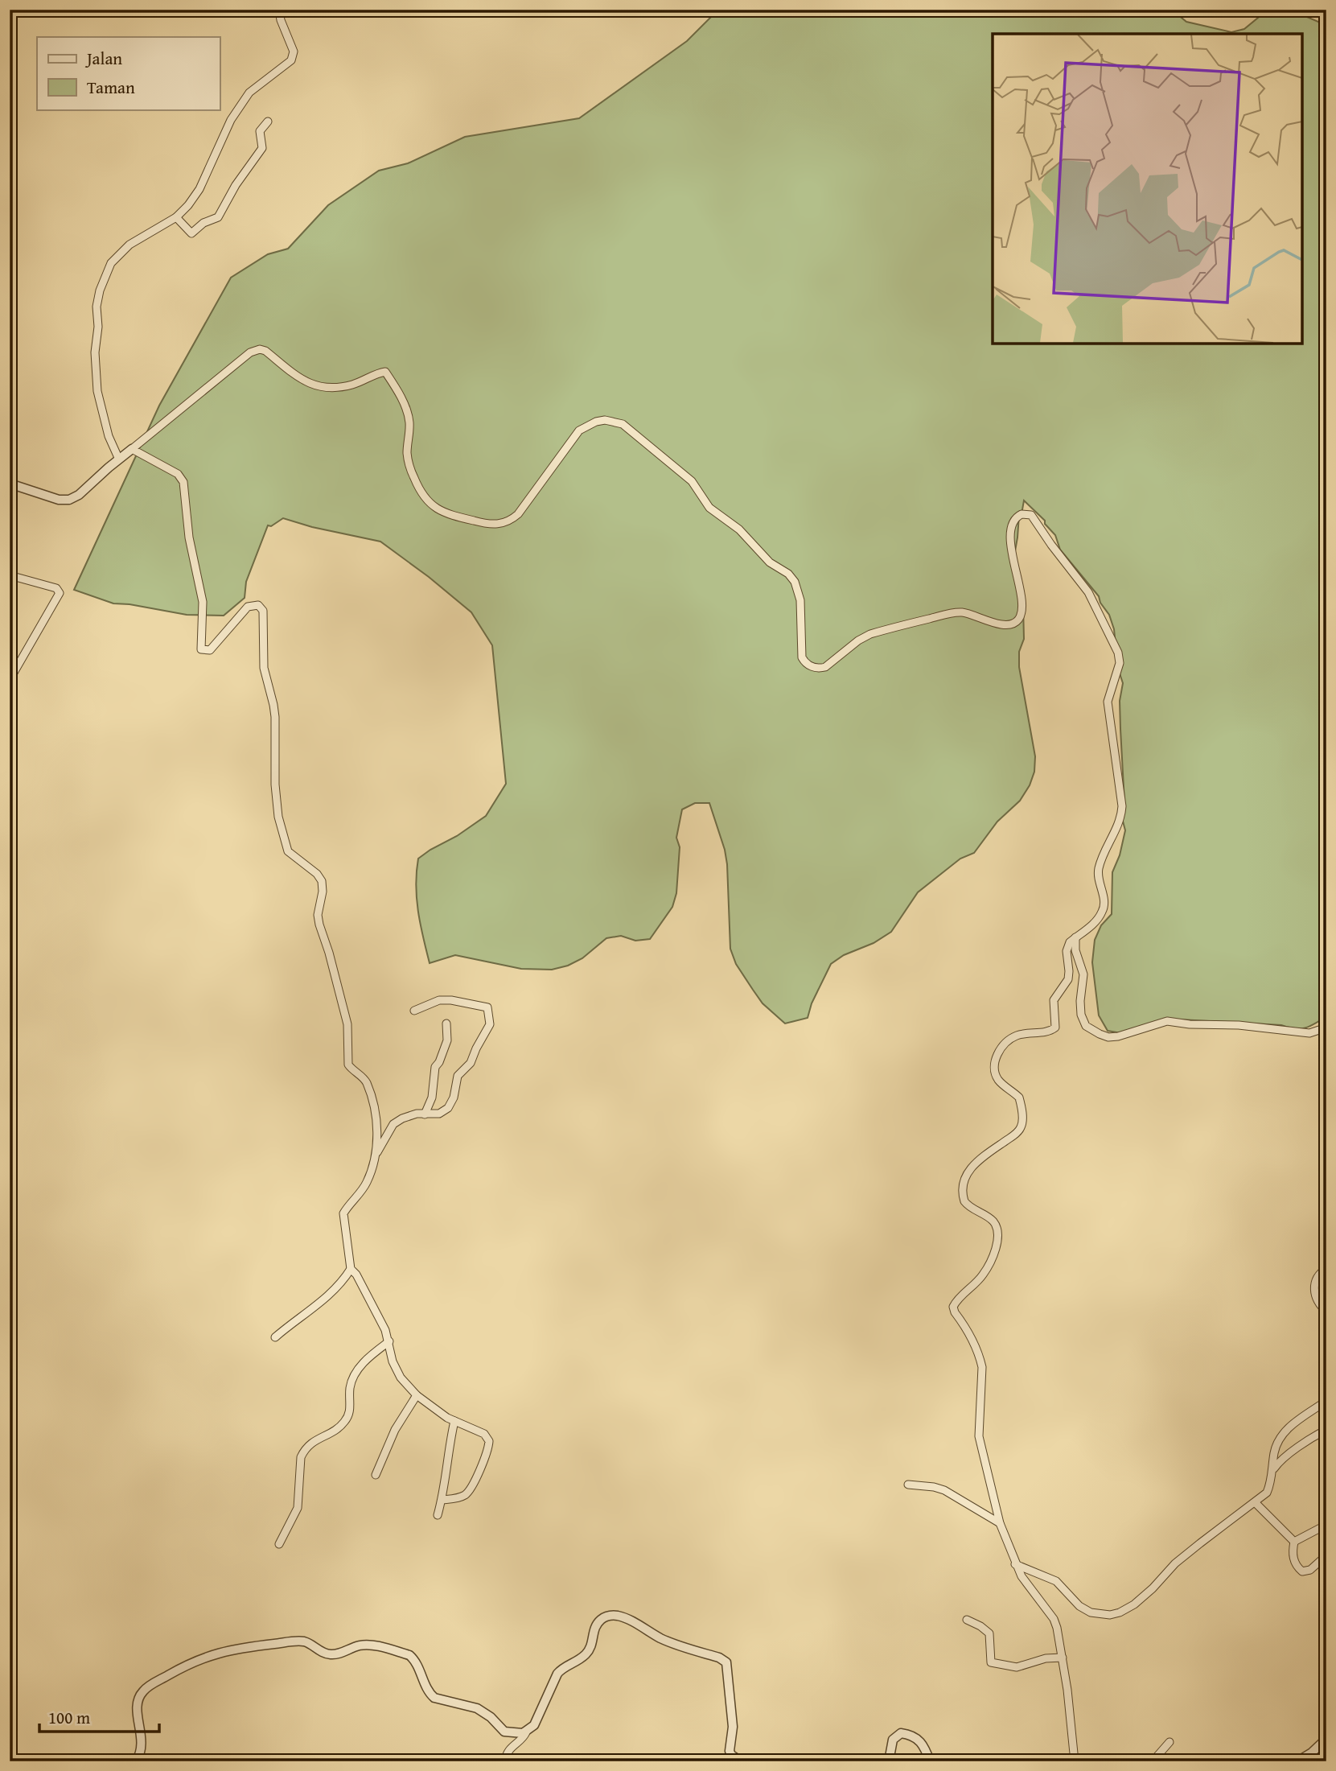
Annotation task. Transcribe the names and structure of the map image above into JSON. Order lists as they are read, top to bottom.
{
  "legend": ["Jalan", "Taman"],
  "scale_bar": "100 m"
}
